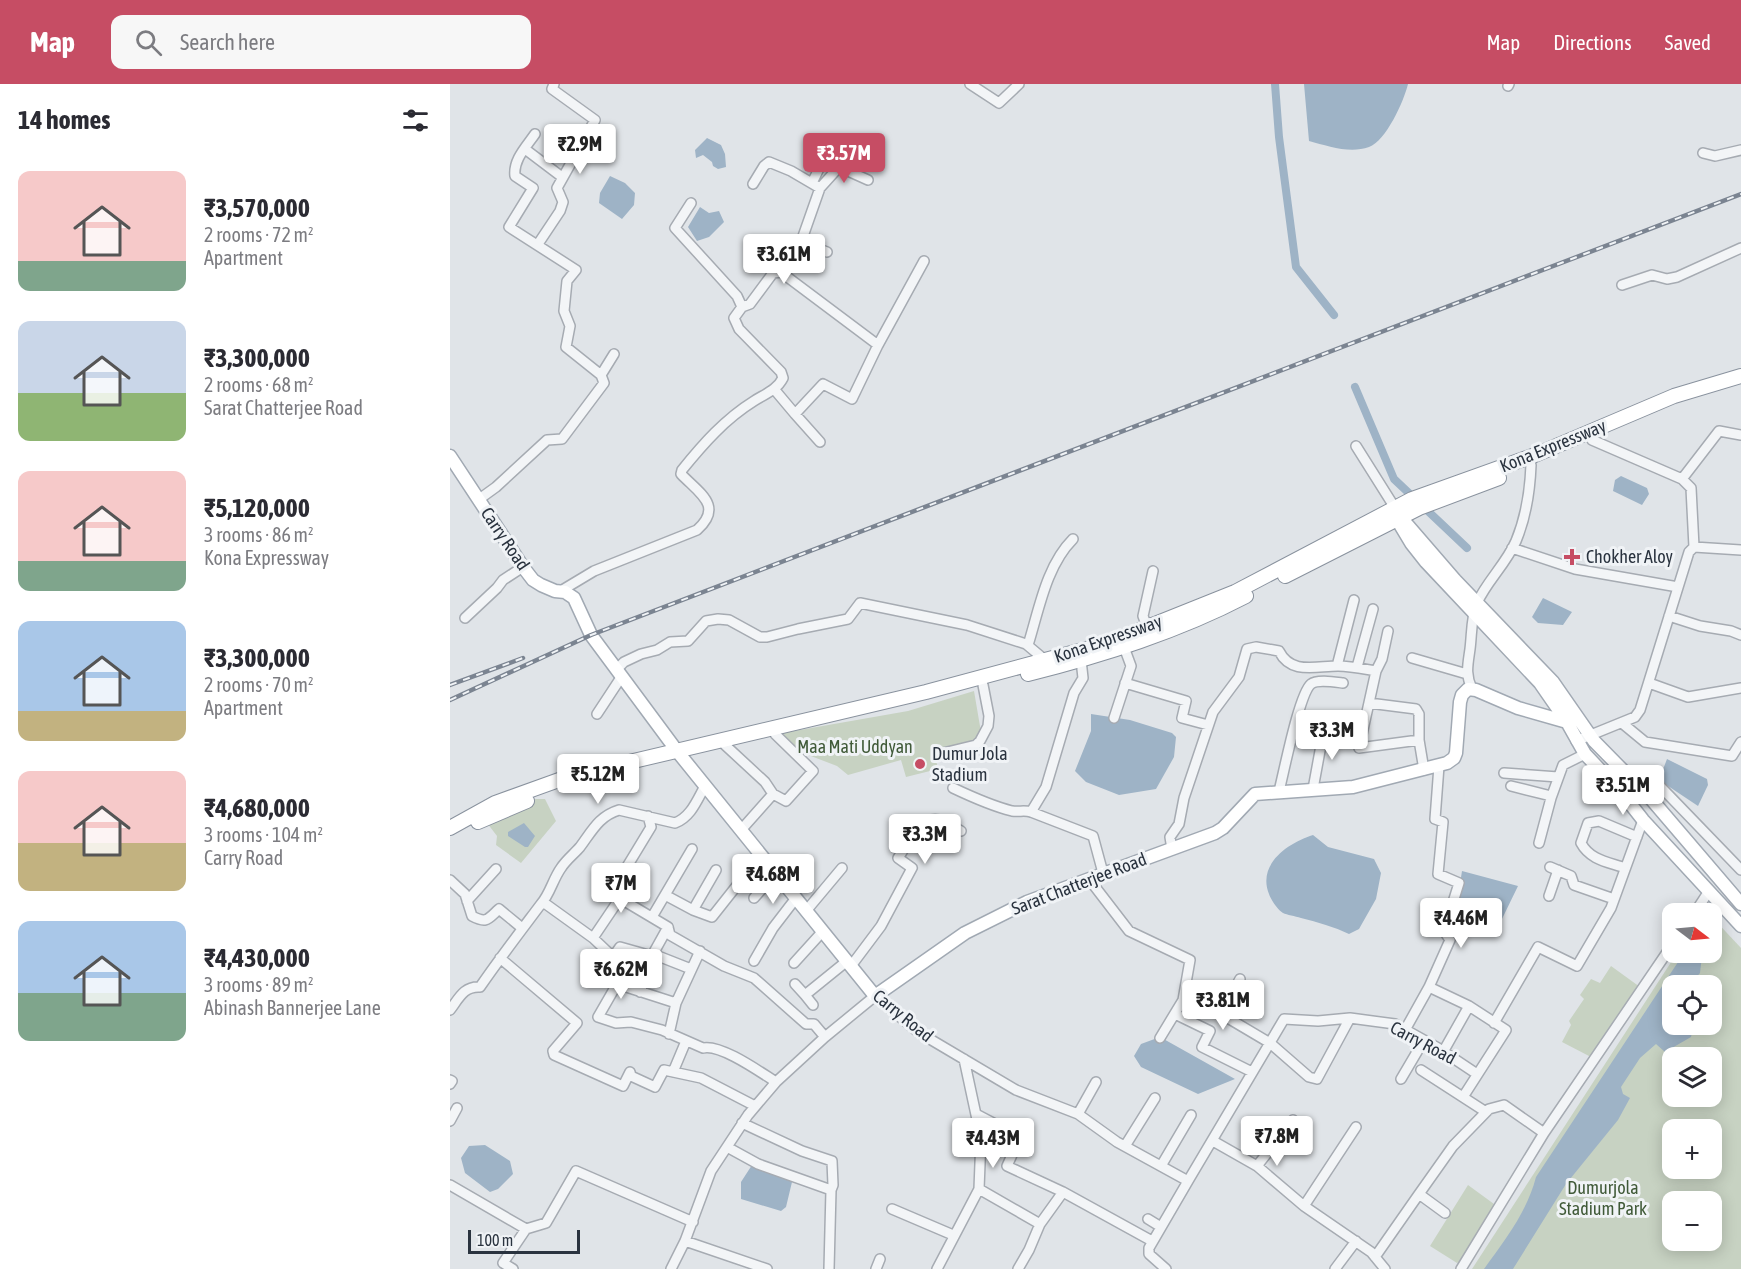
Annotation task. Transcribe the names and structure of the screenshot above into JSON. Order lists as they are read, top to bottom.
{
  "streets": {
    "highway": ["Kona Expressway"],
    "main road": ["Carry Road", "Sarat Chatterjee Road"]
  },
  "crossings": [
    ["Kona Expressway", "Carry Road"],
    ["Carry Road", "Sarat Chatterjee Road"]
  ],
  "parks": ["Maa Mati Uddyan", "Dumurjola Stadium Park"],
  "places": {
    "health": ["Chokher Aloy"],
    "other": ["Dumur Jola Stadium"]
  },
  "scale_bar": "100 m",
  "north": "right",
  "page": {
    "header": "Map",
    "search": "Search here",
    "nav": ["Map", "Directions", "Saved"],
    "heading": "14 homes",
    "price": [
      "₹2.9M",
      "₹3.57M",
      "₹3.61M",
      "₹3.3M",
      "₹5.12M",
      "₹3.51M",
      "₹3.3M",
      "₹4.68M",
      "₹7M",
      "₹4.46M",
      "₹6.62M",
      "₹3.81M",
      "₹7.8M",
      "₹4.43M"
    ],
    "list": [
      {
        "name": "₹3,570,000",
        "note": "2 rooms · 72 m² · Apartment"
      },
      {
        "name": "₹3,300,000",
        "note": "2 rooms · 68 m² · Sarat Chatterjee Road"
      },
      {
        "name": "₹5,120,000",
        "note": "3 rooms · 86 m² · Kona Expressway"
      },
      {
        "name": "₹3,300,000",
        "note": "2 rooms · 70 m² · Apartment"
      },
      {
        "name": "₹4,680,000",
        "note": "3 rooms · 104 m² · Carry Road"
      },
      {
        "name": "₹4,430,000",
        "note": "3 rooms · 89 m² · Abinash Bannerjee Lane"
      }
    ],
    "map_buttons": ["+", "−"],
    "scale": "100 m"
  }
}
